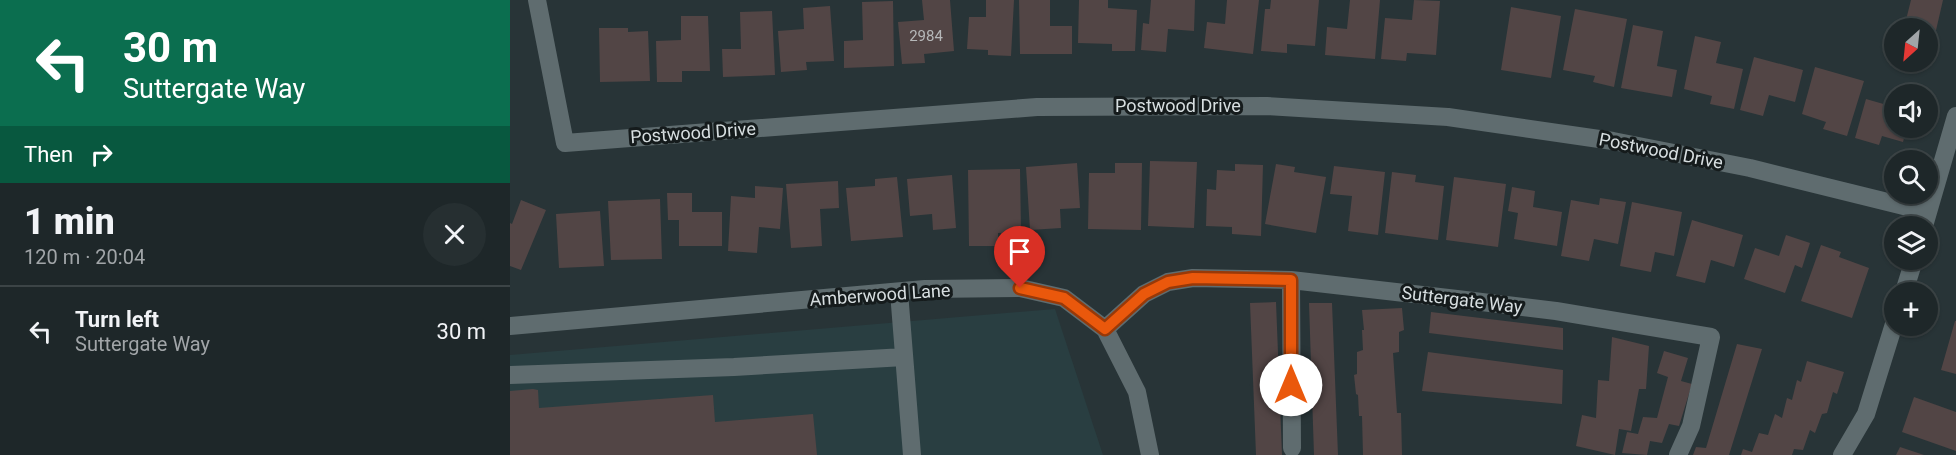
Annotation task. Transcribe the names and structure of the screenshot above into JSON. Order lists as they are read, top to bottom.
{
  "streets": {
    "street": ["Postwood Drive", "Amberwood Lane", "Suttergate Way"]
  },
  "crossings": [
    ["Amberwood Lane", "Suttergate Way"]
  ],
  "house_numbers": ["2984"],
  "north": "bottom left",
  "page": {
    "turn": ["30 m", "Suttergate Way"],
    "map_buttons": "+",
    "then": "Then",
    "heading": ["1 min", "120 m · 20:04"],
    "list": [
      {
        "name": "Turn left",
        "note": "Suttergate Way",
        "value": "30 m"
      }
    ]
  }
}
